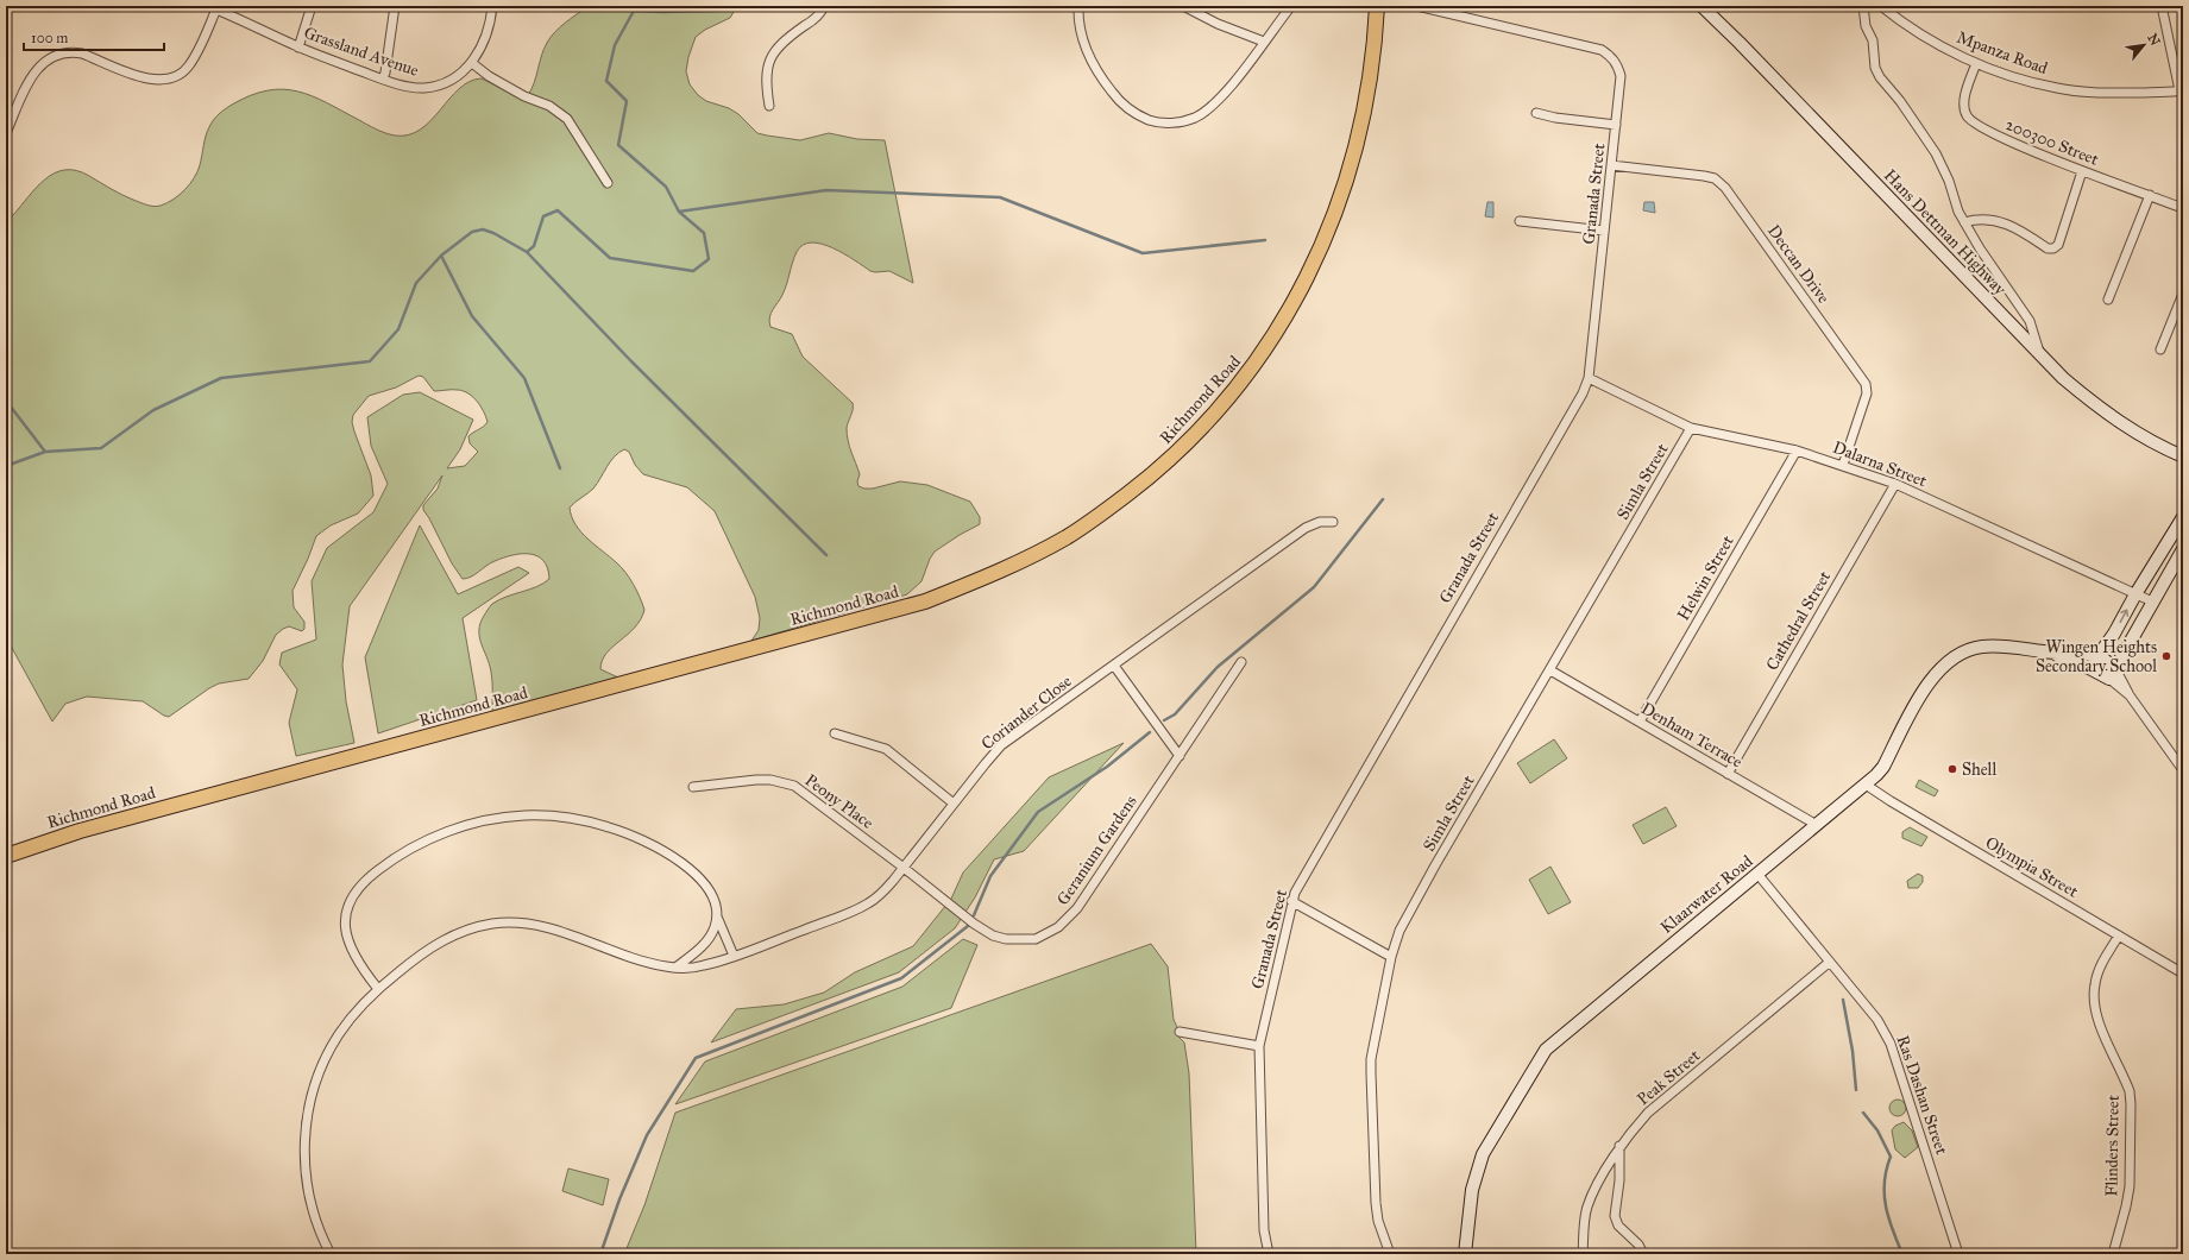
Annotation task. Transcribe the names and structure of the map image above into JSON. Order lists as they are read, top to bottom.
{
  "streets": {
    "highway": ["Richmond Road"],
    "street": [
      "Grassland Avenue",
      "Mpanza Road",
      "200300 Street",
      "Granada Street",
      "Hans Dettman Highway",
      "Deccan Drive",
      "Dalarna Street",
      "Simla Street",
      "Helwin Street",
      "Cathedral Street",
      "Coriander Close",
      "Denham Terrace",
      "Peony Place",
      "Geranium Gardens",
      "Olympia Street",
      "Klaarwater Road",
      "Peak Street",
      "Ras Dashan Street",
      "Flinders Street"
    ]
  },
  "crossings": [
    ["Mpanza Road", "200300 Street"],
    ["Granada Street", "Deccan Drive"],
    ["Granada Street", "Dalarna Street"],
    ["Deccan Drive", "Dalarna Street"],
    ["Dalarna Street", "Simla Street"],
    ["Dalarna Street", "Helwin Street"],
    ["Dalarna Street", "Cathedral Street"],
    ["Simla Street", "Denham Terrace"],
    ["Helwin Street", "Denham Terrace"],
    ["Cathedral Street", "Denham Terrace"],
    ["Coriander Close", "Peony Place"],
    ["Coriander Close", "Geranium Gardens"],
    ["Denham Terrace", "Klaarwater Road"],
    ["Peony Place", "Geranium Gardens"],
    ["Olympia Street", "Klaarwater Road"],
    ["Olympia Street", "Flinders Street"],
    ["Klaarwater Road", "Ras Dashan Street"],
    ["Peak Street", "Ras Dashan Street"]
  ],
  "places": ["Wingen Heights Secondary School", "Shell"],
  "scale_bar": "100 m",
  "north": "top right"
}
